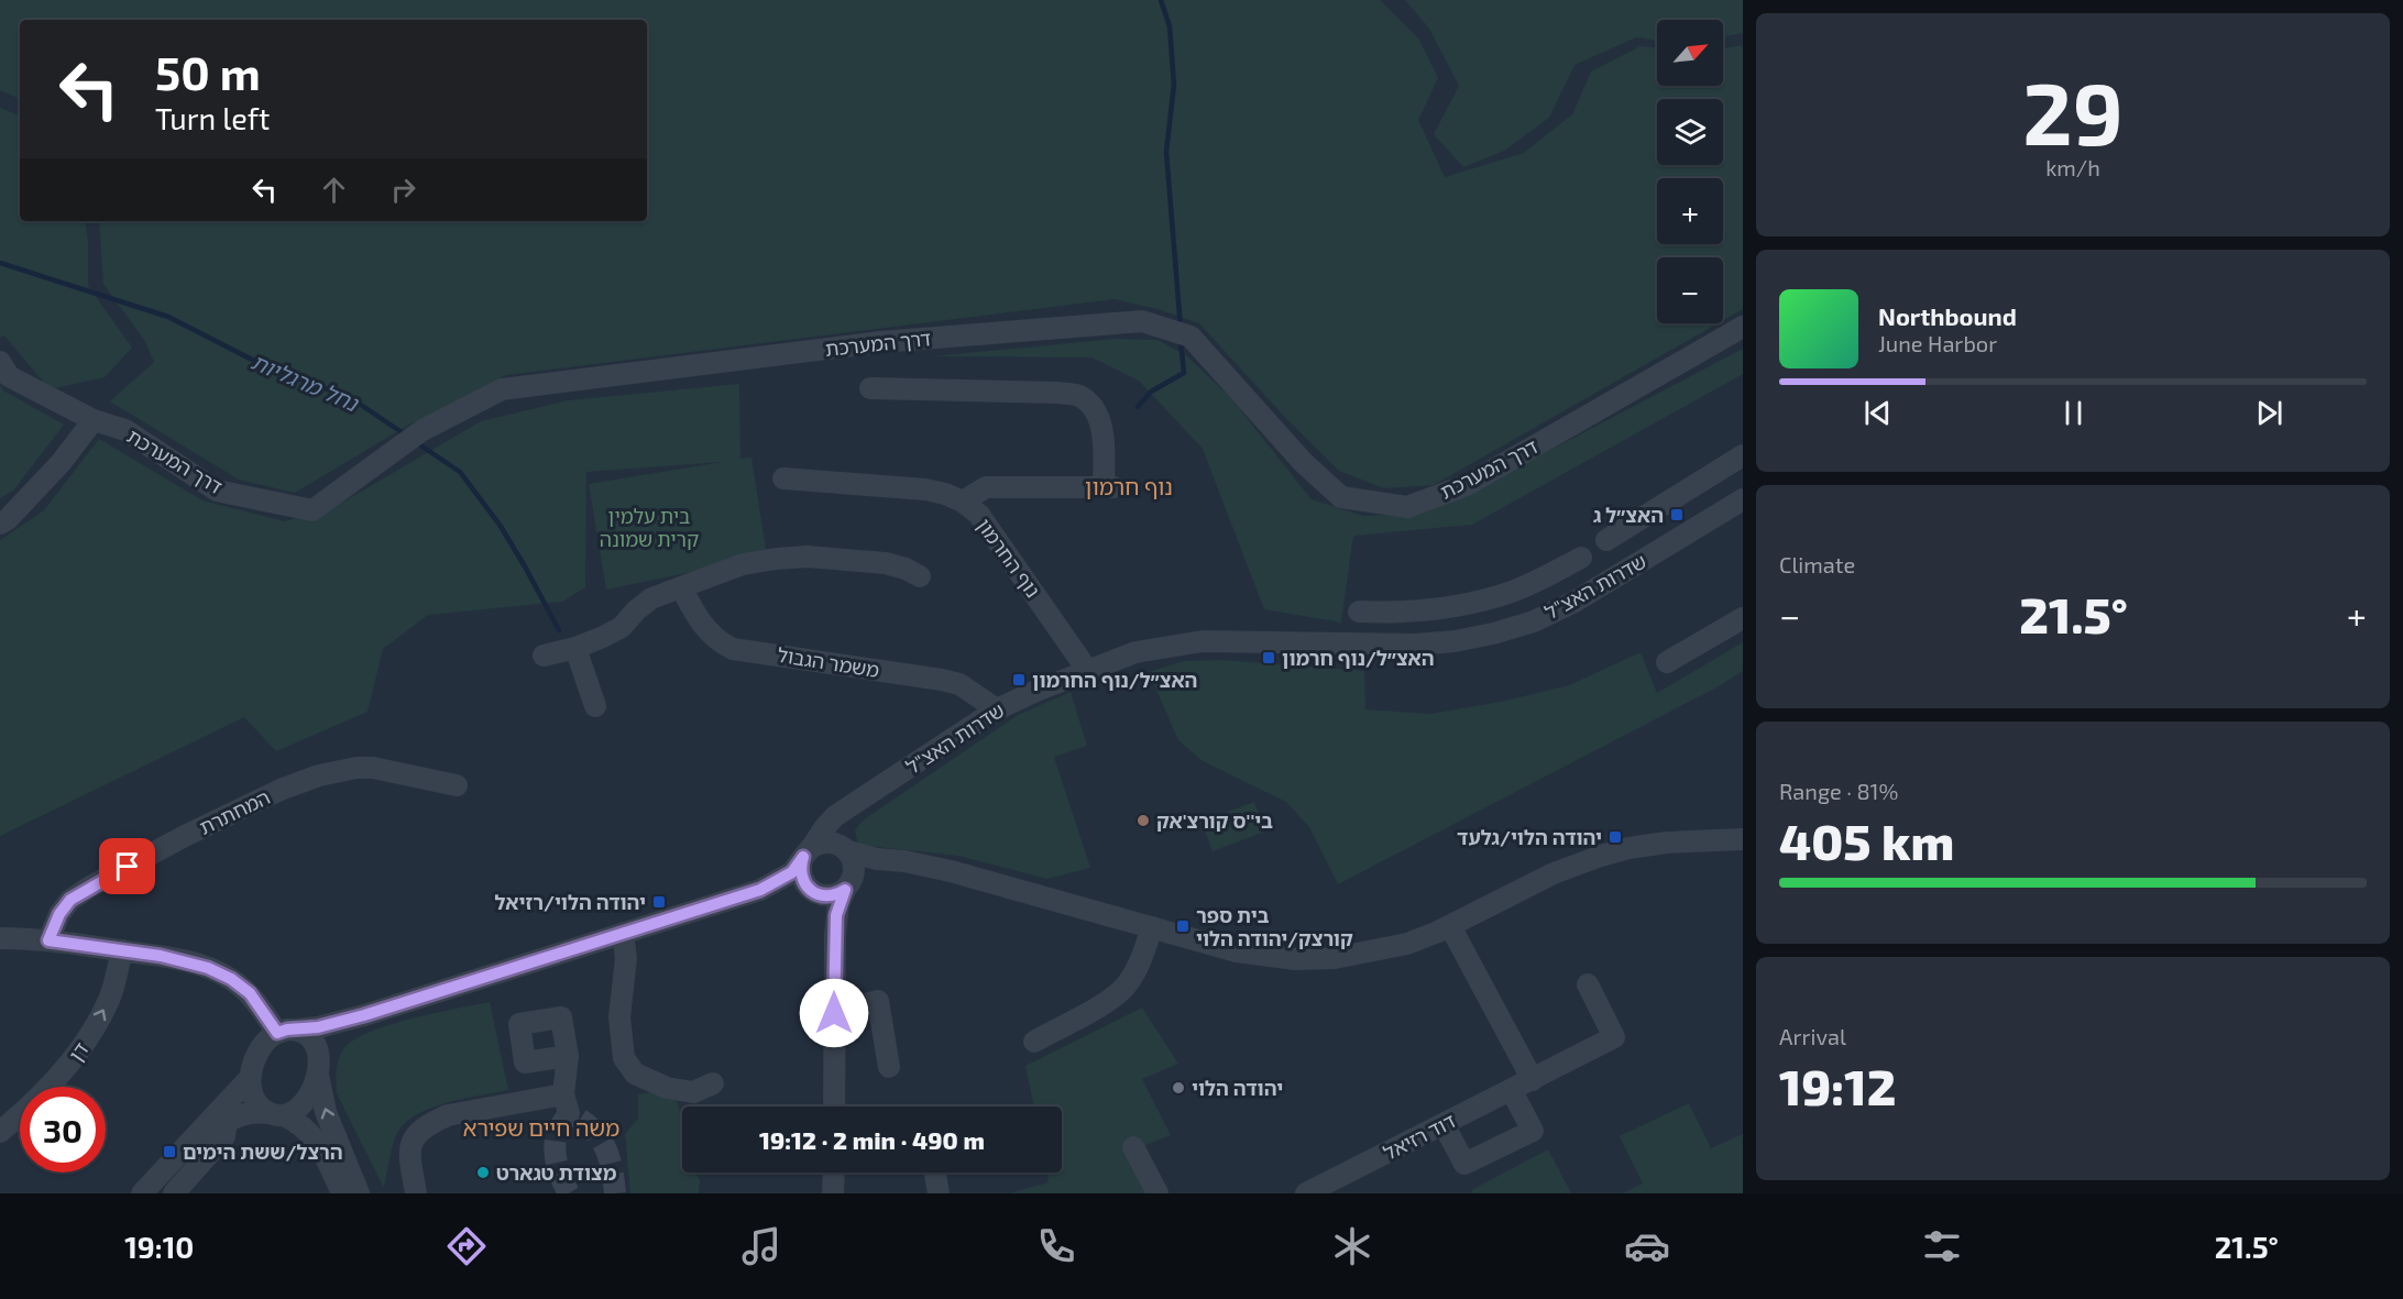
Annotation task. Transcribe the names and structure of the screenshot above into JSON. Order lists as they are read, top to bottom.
{
  "streets": {
    "street": [
      "דרך המערכת",
      "נוף החרמון",
      "שדרות האצ\"ל",
      "משמר הגבול",
      "המחתרת",
      "דן",
      "דוד רזיאל"
    ]
  },
  "crossings": [
    ["נוף החרמון", "שדרות האצ\"ל"],
    ["שדרות האצ\"ל", "משמר הגבול"]
  ],
  "districts": ["נוף חרמון", "משה חיים שפירא"],
  "water": ["נחל מרגליות"],
  "parks": ["בית עלמין קרית שמונה"],
  "places": {
    "transit": [
      "האצ״ל ג",
      "האצ״ל/נוף חרמון",
      "האצ״ל/נוף החרמון",
      "יהודה הלוי/גלעד",
      "יהודה הלוי/רזיאל",
      "בית ספר קורצק/יהודה הלוי",
      "הרצל/ששת הימים"
    ],
    "other": ["בי''ס קורצ'אק", "יהודה הלוי", "מצודת טגארט"]
  },
  "north": "top right",
  "page": {
    "tile": [
      ["29", "km/h"],
      "Climate",
      ["Range · 81%", "405 km"],
      ["Arrival", "19:12"]
    ],
    "map_buttons": ["+", "−"],
    "turn": ["50 m", "Turn left"],
    "song": ["Northbound", "June Harbor"],
    "heat": ["−", "21.5°", "+"],
    "limit": "30",
    "trip": "19:12 · 2 min · 490 m",
    "tabs": ["19:10", "21.5°"]
  }
}
